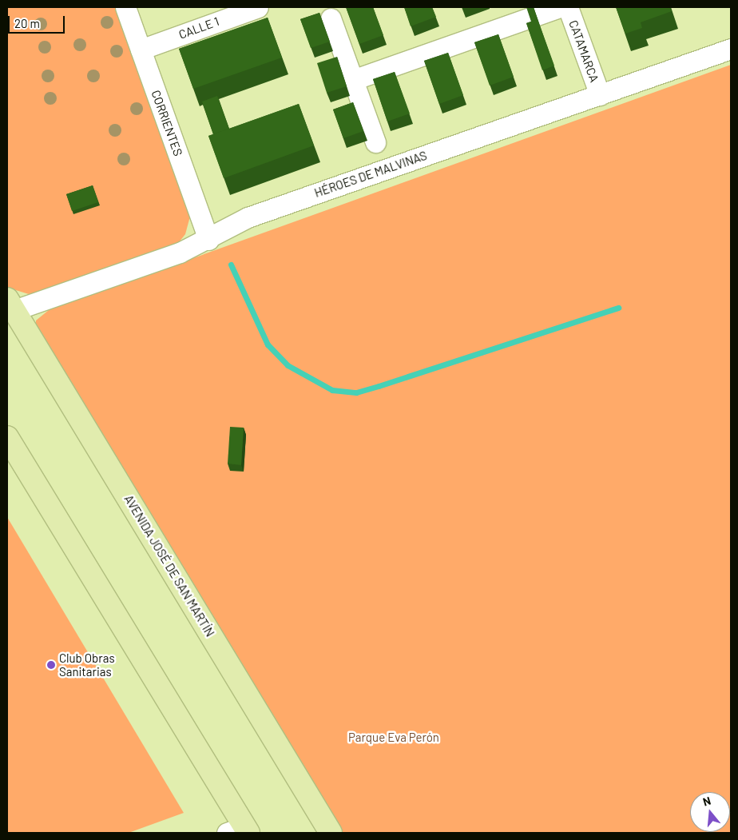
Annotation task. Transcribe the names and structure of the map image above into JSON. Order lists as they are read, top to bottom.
{
  "streets": {
    "main road": ["AVENIDA JOSÉ DE SAN MARTÍN"],
    "street": [
      "CALLE 1",
      "CATAMARCA",
      "CORRIENTES",
      "HÉROES DE MALVINAS"
    ]
  },
  "crossings": [
    ["CALLE 1", "CORRIENTES"],
    ["CATAMARCA", "HÉROES DE MALVINAS"],
    ["CORRIENTES", "HÉROES DE MALVINAS"],
    ["HÉROES DE MALVINAS", "AVENIDA JOSÉ DE SAN MARTÍN"]
  ],
  "parks": ["Parque Eva Perón"],
  "places": ["Club Obras Sanitarias"],
  "scale_bar": "20 m",
  "north": "top"
}
